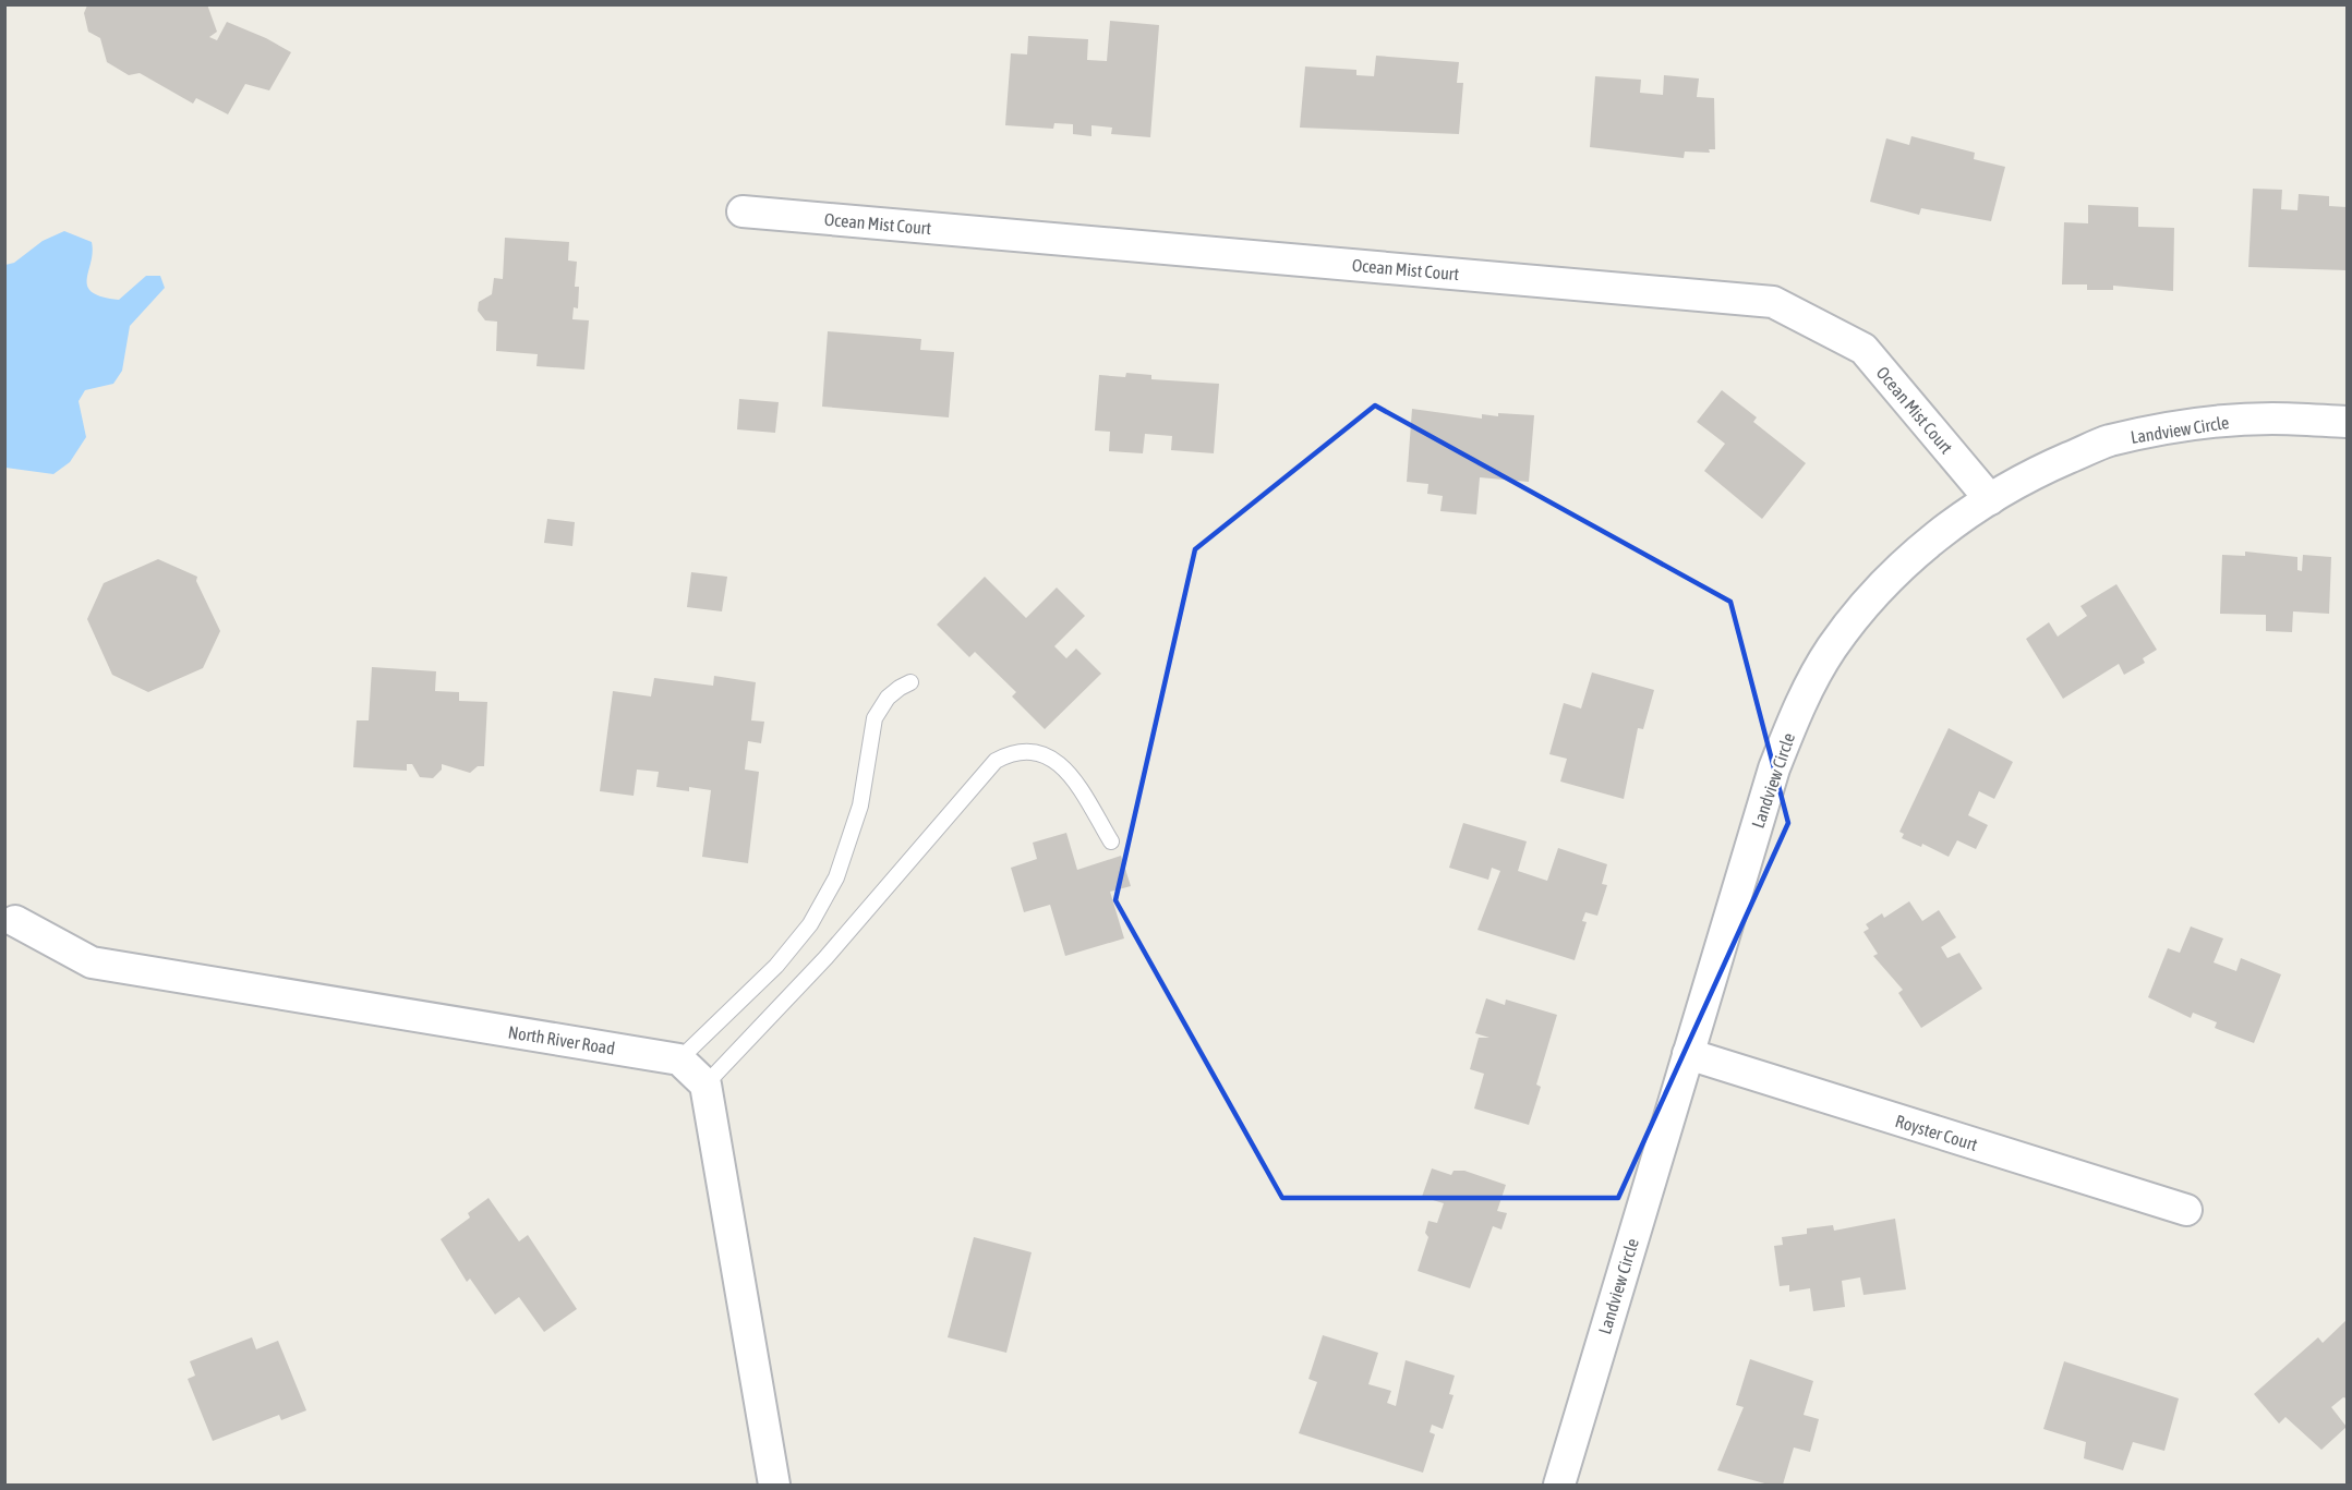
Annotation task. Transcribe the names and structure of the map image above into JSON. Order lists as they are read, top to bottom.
{
  "streets": {
    "street": [
      "Ocean Mist Court",
      "Landview Circle",
      "North River Road",
      "Royster Court"
    ]
  },
  "crossings": [
    ["Ocean Mist Court", "Landview Circle"],
    ["Landview Circle", "Royster Court"]
  ]
}
